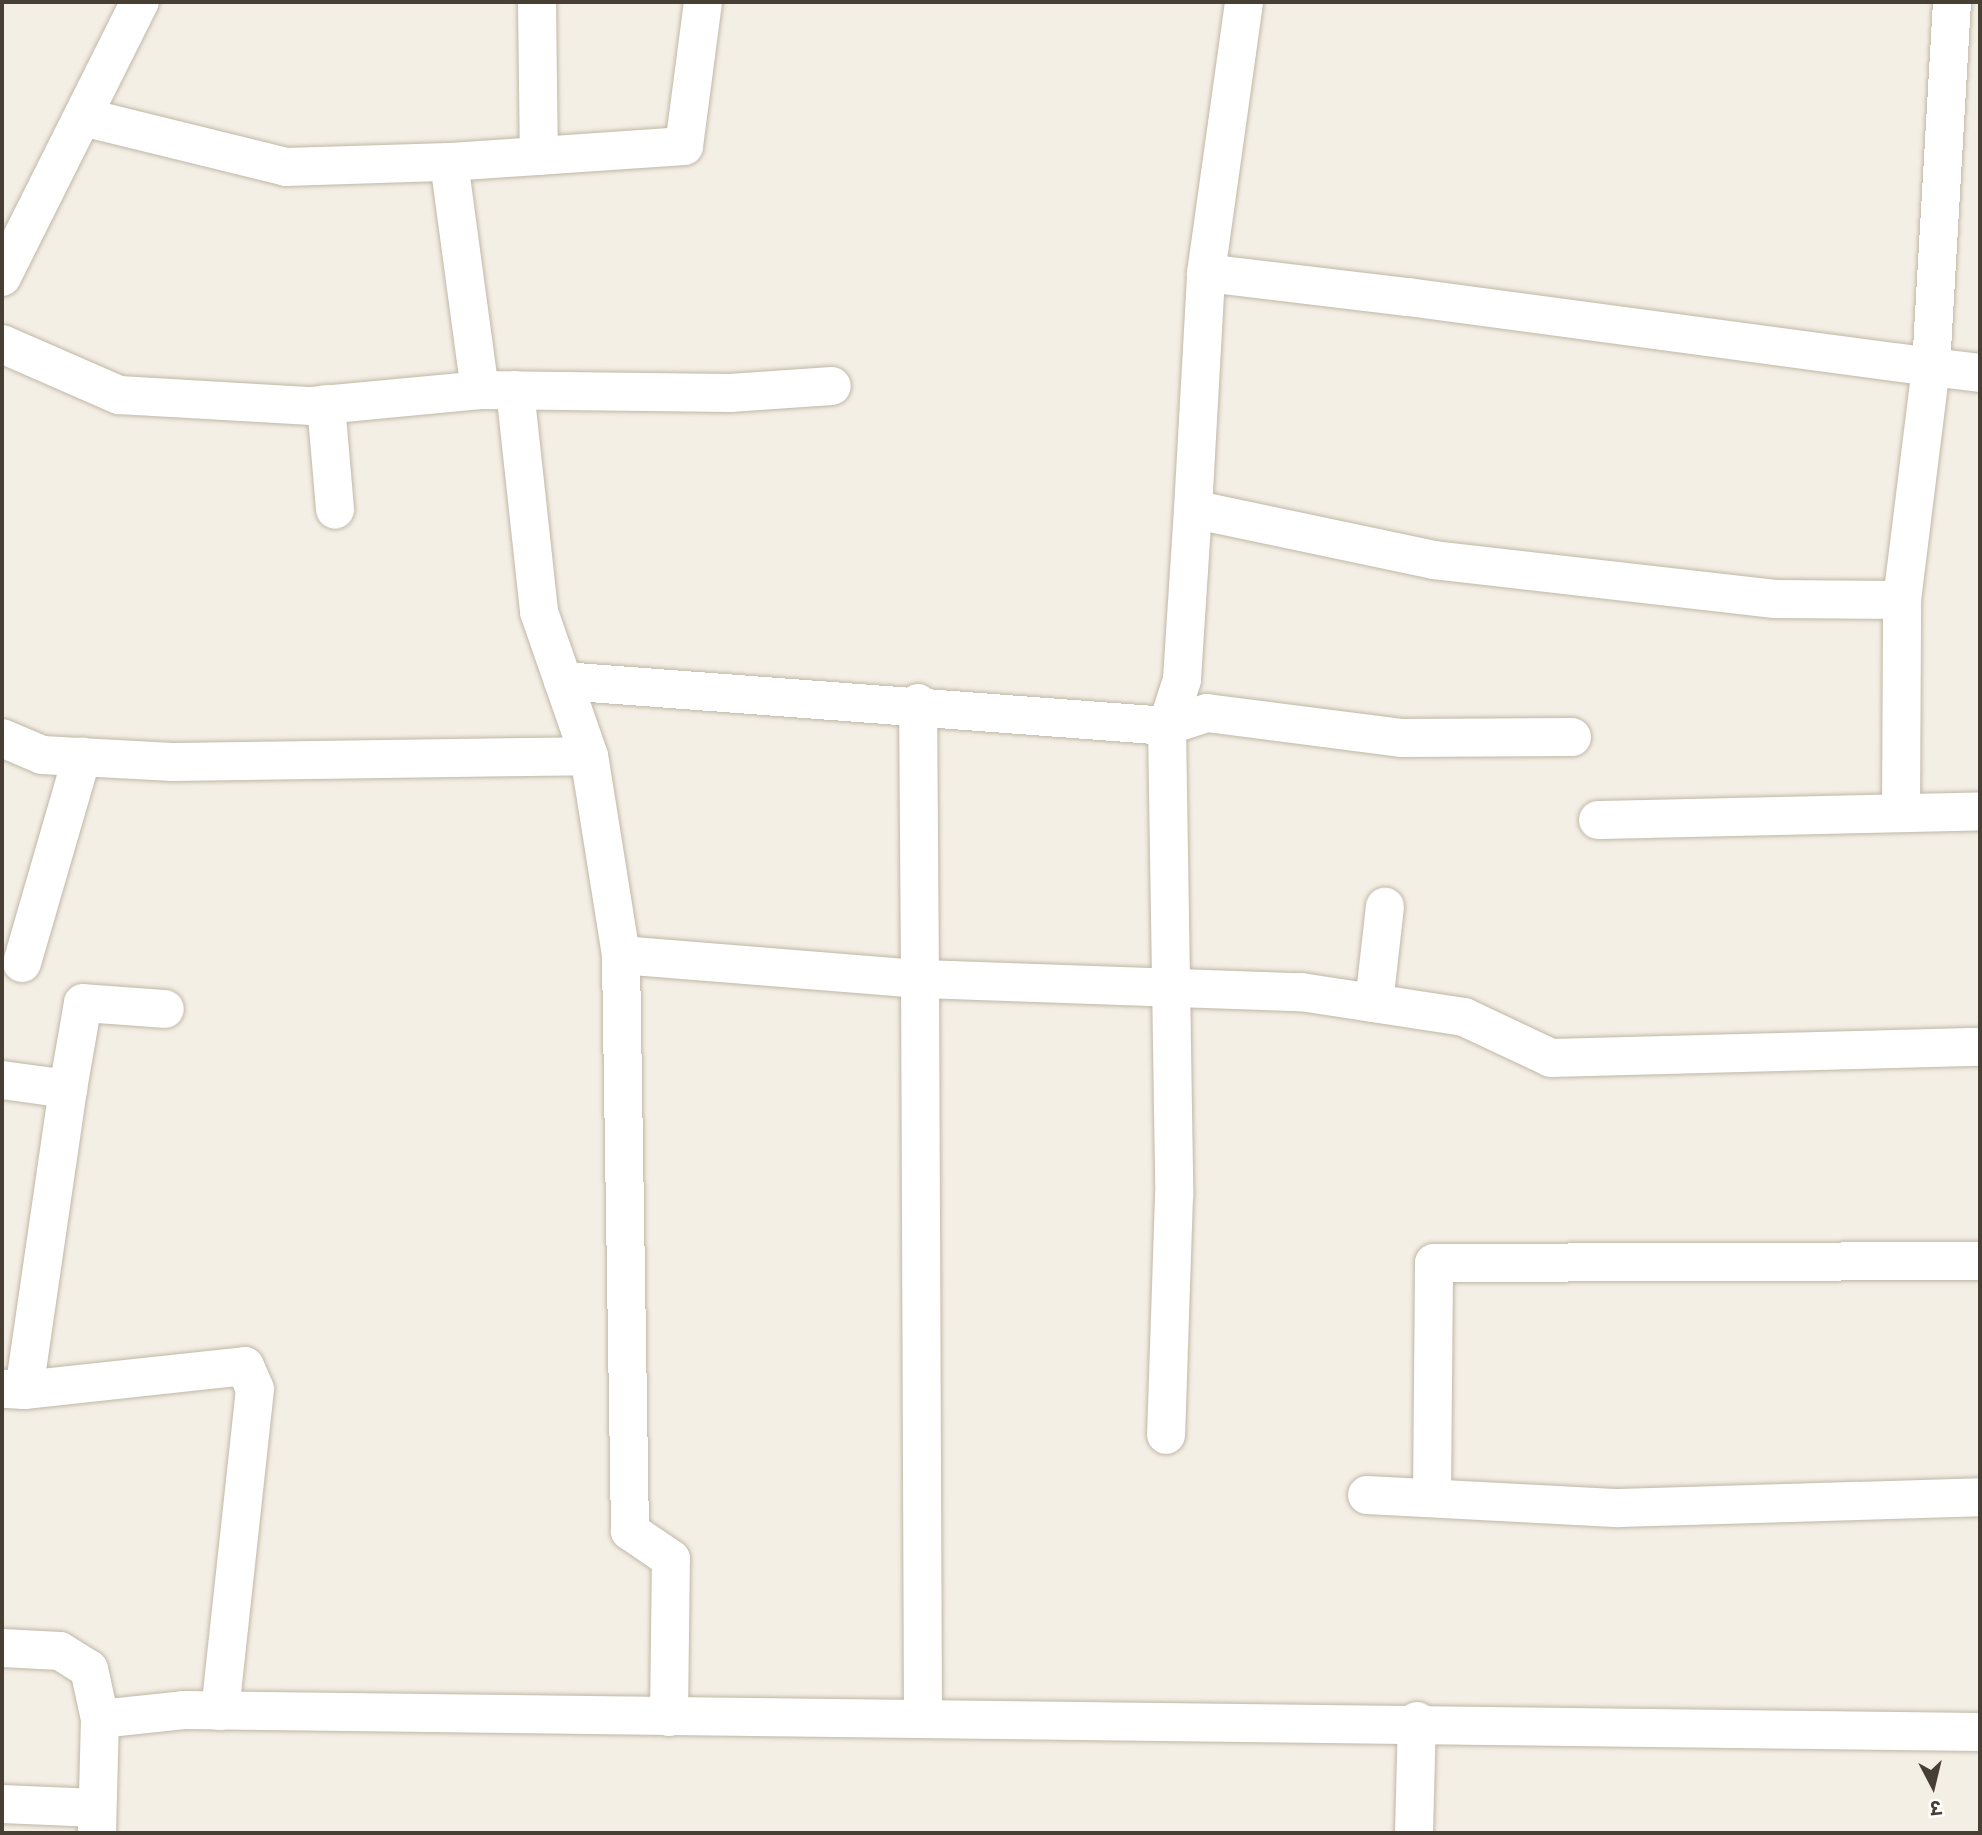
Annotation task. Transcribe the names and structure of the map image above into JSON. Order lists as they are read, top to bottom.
{
  "north": "bottom"
}
